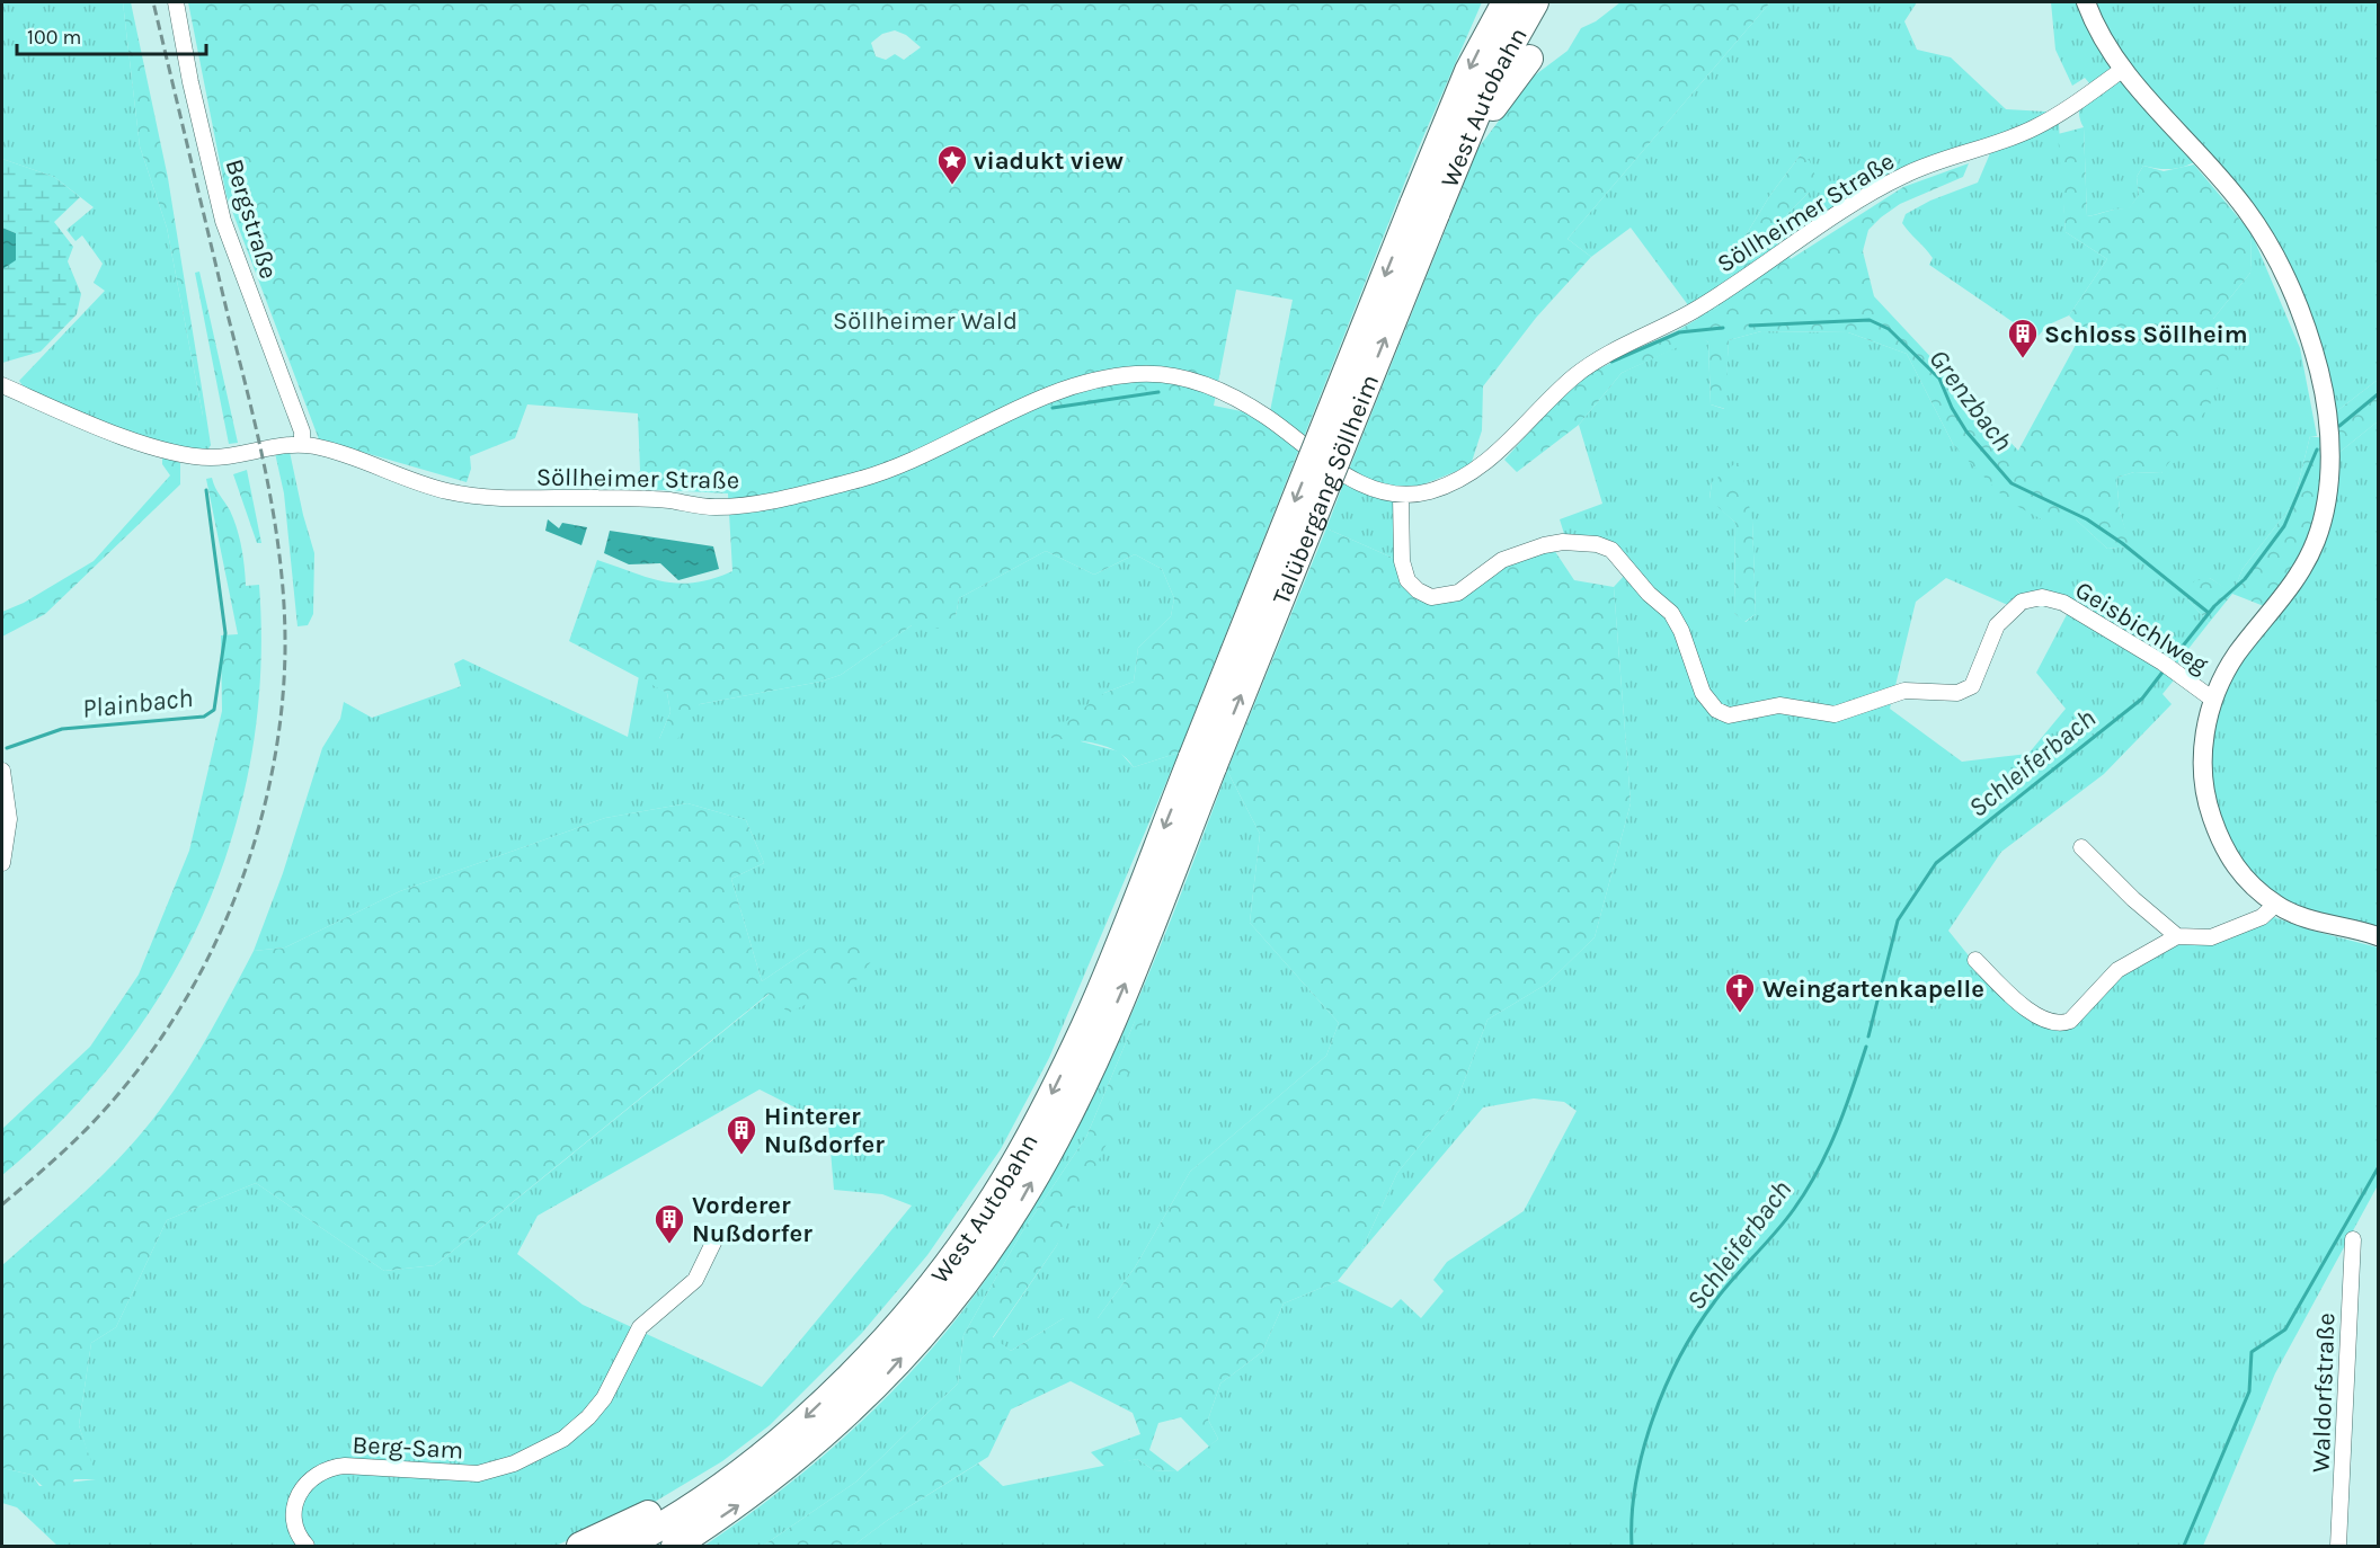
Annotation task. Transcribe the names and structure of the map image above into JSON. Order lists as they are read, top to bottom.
{
  "streets": {
    "highway": ["West Autobahn", "Talübergang Söllheim"],
    "street": [
      "Söllheimer Straße",
      "Bergstraße",
      "Geisbichlweg",
      "Waldorfstraße",
      "Berg-Sam"
    ]
  },
  "crossings": [
    ["West Autobahn", "Talübergang Söllheim"],
    ["Söllheimer Straße", "Bergstraße"],
    ["Söllheimer Straße", "Geisbichlweg"]
  ],
  "water": ["Grenzbach", "Plainbach", "Schleiferbach"],
  "parks": ["Söllheimer Wald"],
  "places": {
    "place": ["viadukt view"],
    "building": ["Schloss Söllheim", "Hinterer Nußdorfer", "Vorderer Nußdorfer"],
    "church": ["Weingartenkapelle"]
  },
  "scale_bar": "100 m"
}
